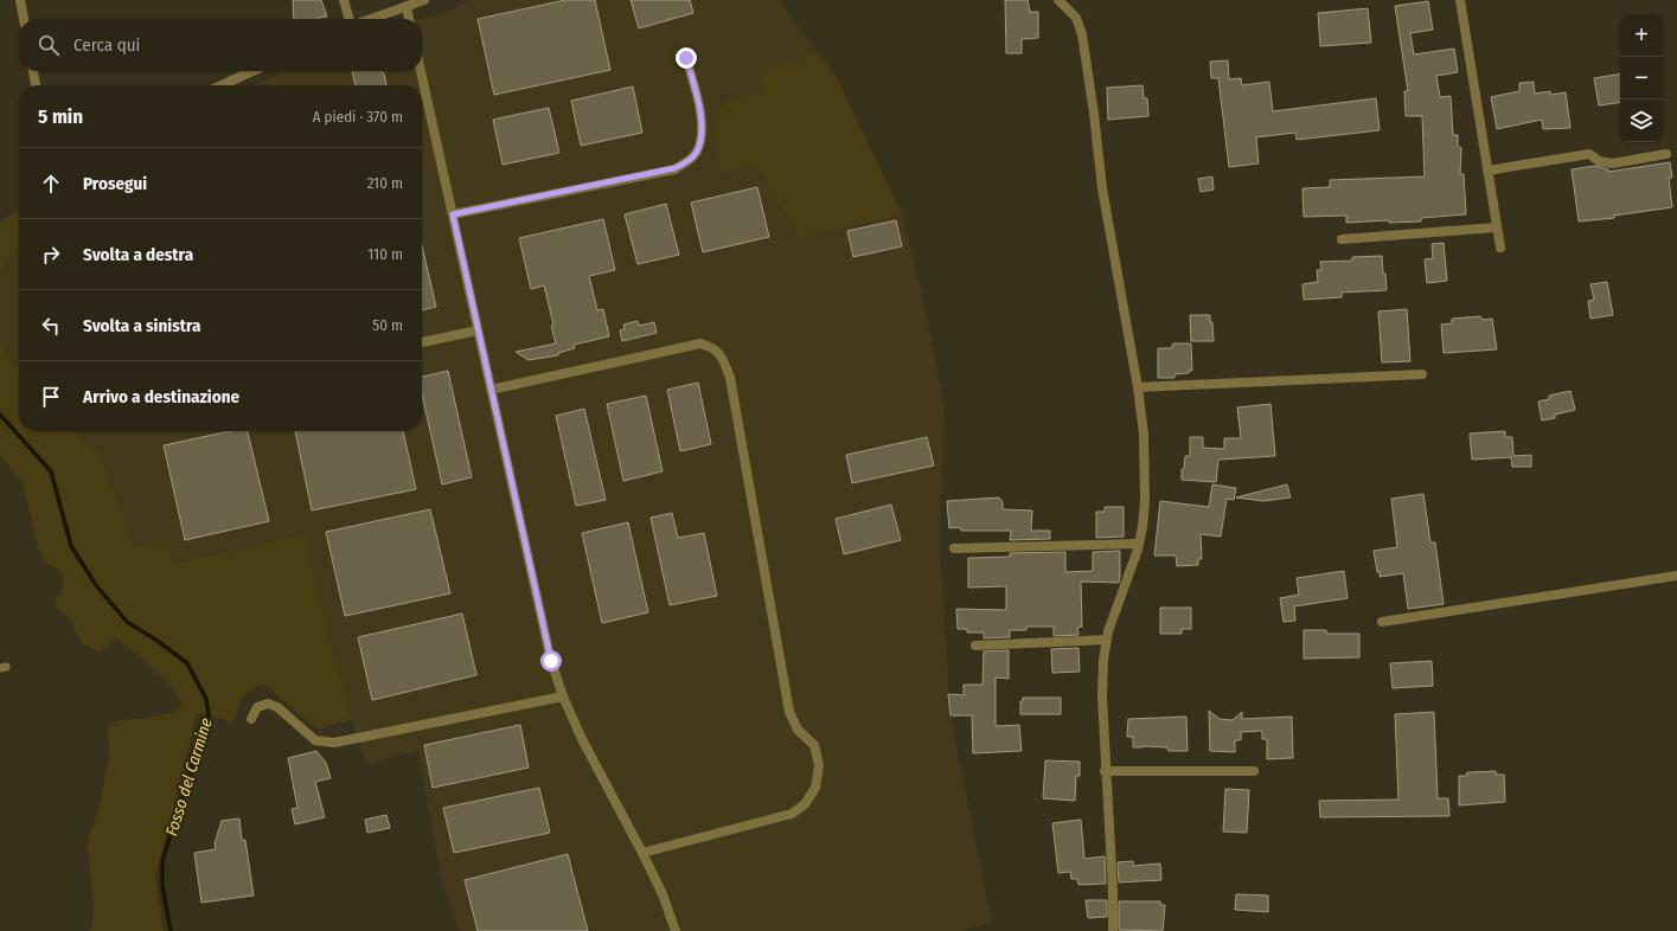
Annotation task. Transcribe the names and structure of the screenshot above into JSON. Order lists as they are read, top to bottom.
{
  "water": ["Fosso del Carmine"],
  "page": {
    "map_buttons": ["+", "−"],
    "search": "Cerca qui",
    "heading": ["5 min", "A piedi · 370 m"],
    "list": [
      ["Prosegui", "210 m"],
      ["Svolta a destra", "110 m"],
      ["Svolta a sinistra", "50 m"],
      "Arrivo a destinazione"
    ]
  }
}
